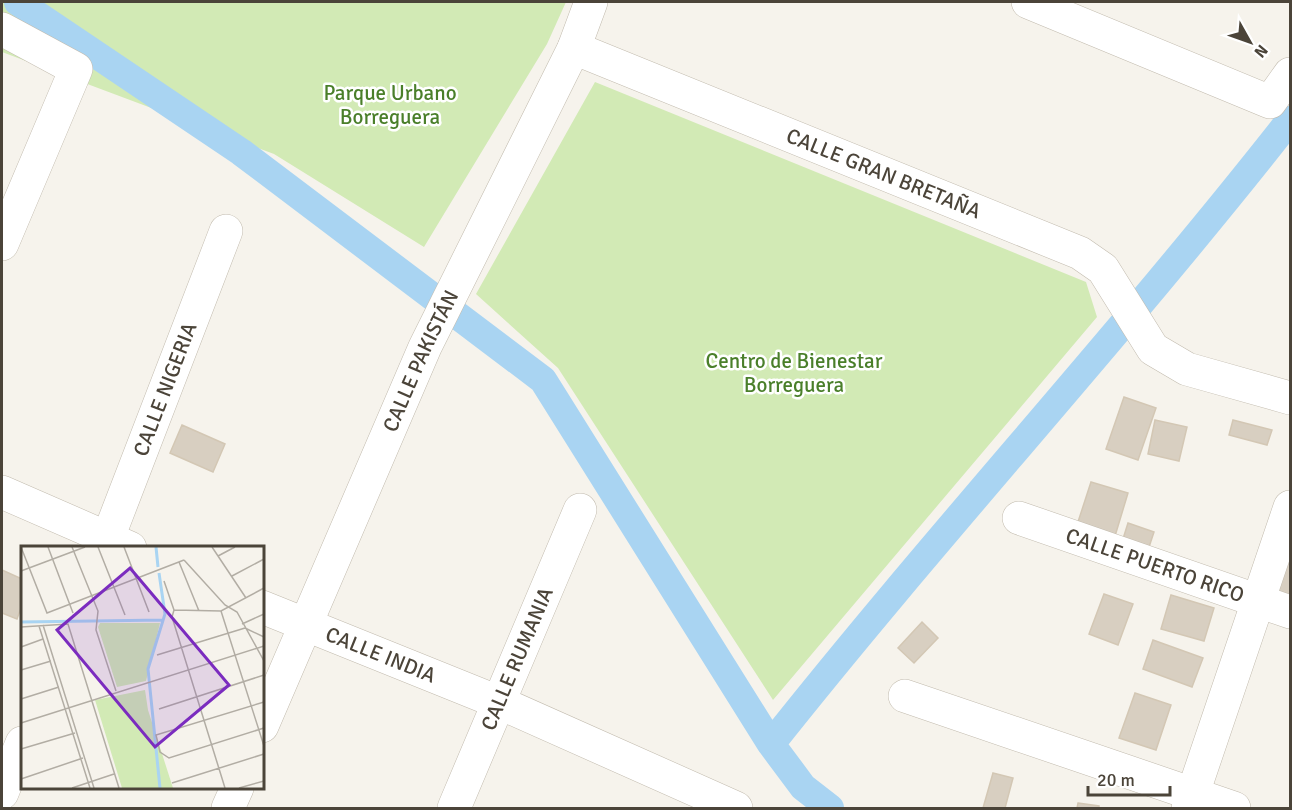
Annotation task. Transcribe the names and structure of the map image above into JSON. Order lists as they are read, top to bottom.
{
  "streets": {
    "street": [
      "CALLE GRAN BRETAÑA",
      "CALLE PAKISTÁN",
      "CALLE NIGERIA",
      "CALLE PUERTO RICO",
      "CALLE INDIA",
      "CALLE RUMANIA"
    ]
  },
  "crossings": [
    ["CALLE GRAN BRETAÑA", "CALLE PAKISTÁN"],
    ["CALLE PAKISTÁN", "CALLE INDIA"],
    ["CALLE INDIA", "CALLE RUMANIA"]
  ],
  "parks": ["Parque Urbano Borreguera", "Centro de Bienestar Borreguera"],
  "scale_bar": "20 m",
  "north": "bottom right"
}
